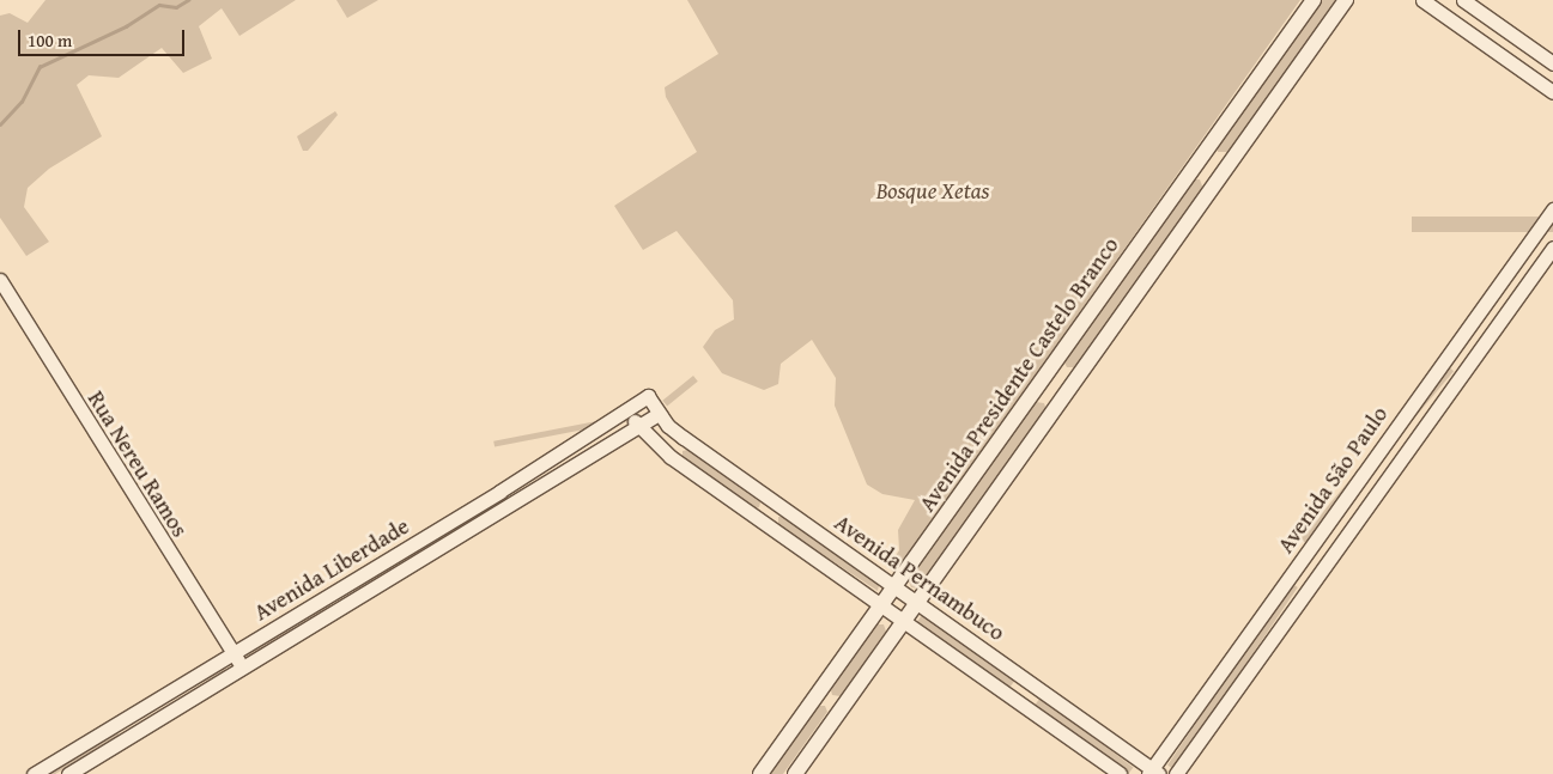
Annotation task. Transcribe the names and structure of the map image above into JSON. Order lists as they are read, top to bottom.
{
  "streets": {
    "main road": ["Avenida Presidente Castelo Branco"],
    "street": [
      "Rua Nereu Ramos",
      "Avenida São Paulo",
      "Avenida Liberdade",
      "Avenida Pernambuco"
    ]
  },
  "crossings": [
    ["Avenida Presidente Castelo Branco", "Avenida Pernambuco"],
    ["Rua Nereu Ramos", "Avenida Liberdade"],
    ["Avenida São Paulo", "Avenida Pernambuco"],
    ["Avenida Liberdade", "Avenida Pernambuco"]
  ],
  "parks": ["Bosque Xetas"],
  "scale_bar": "100 m"
}
